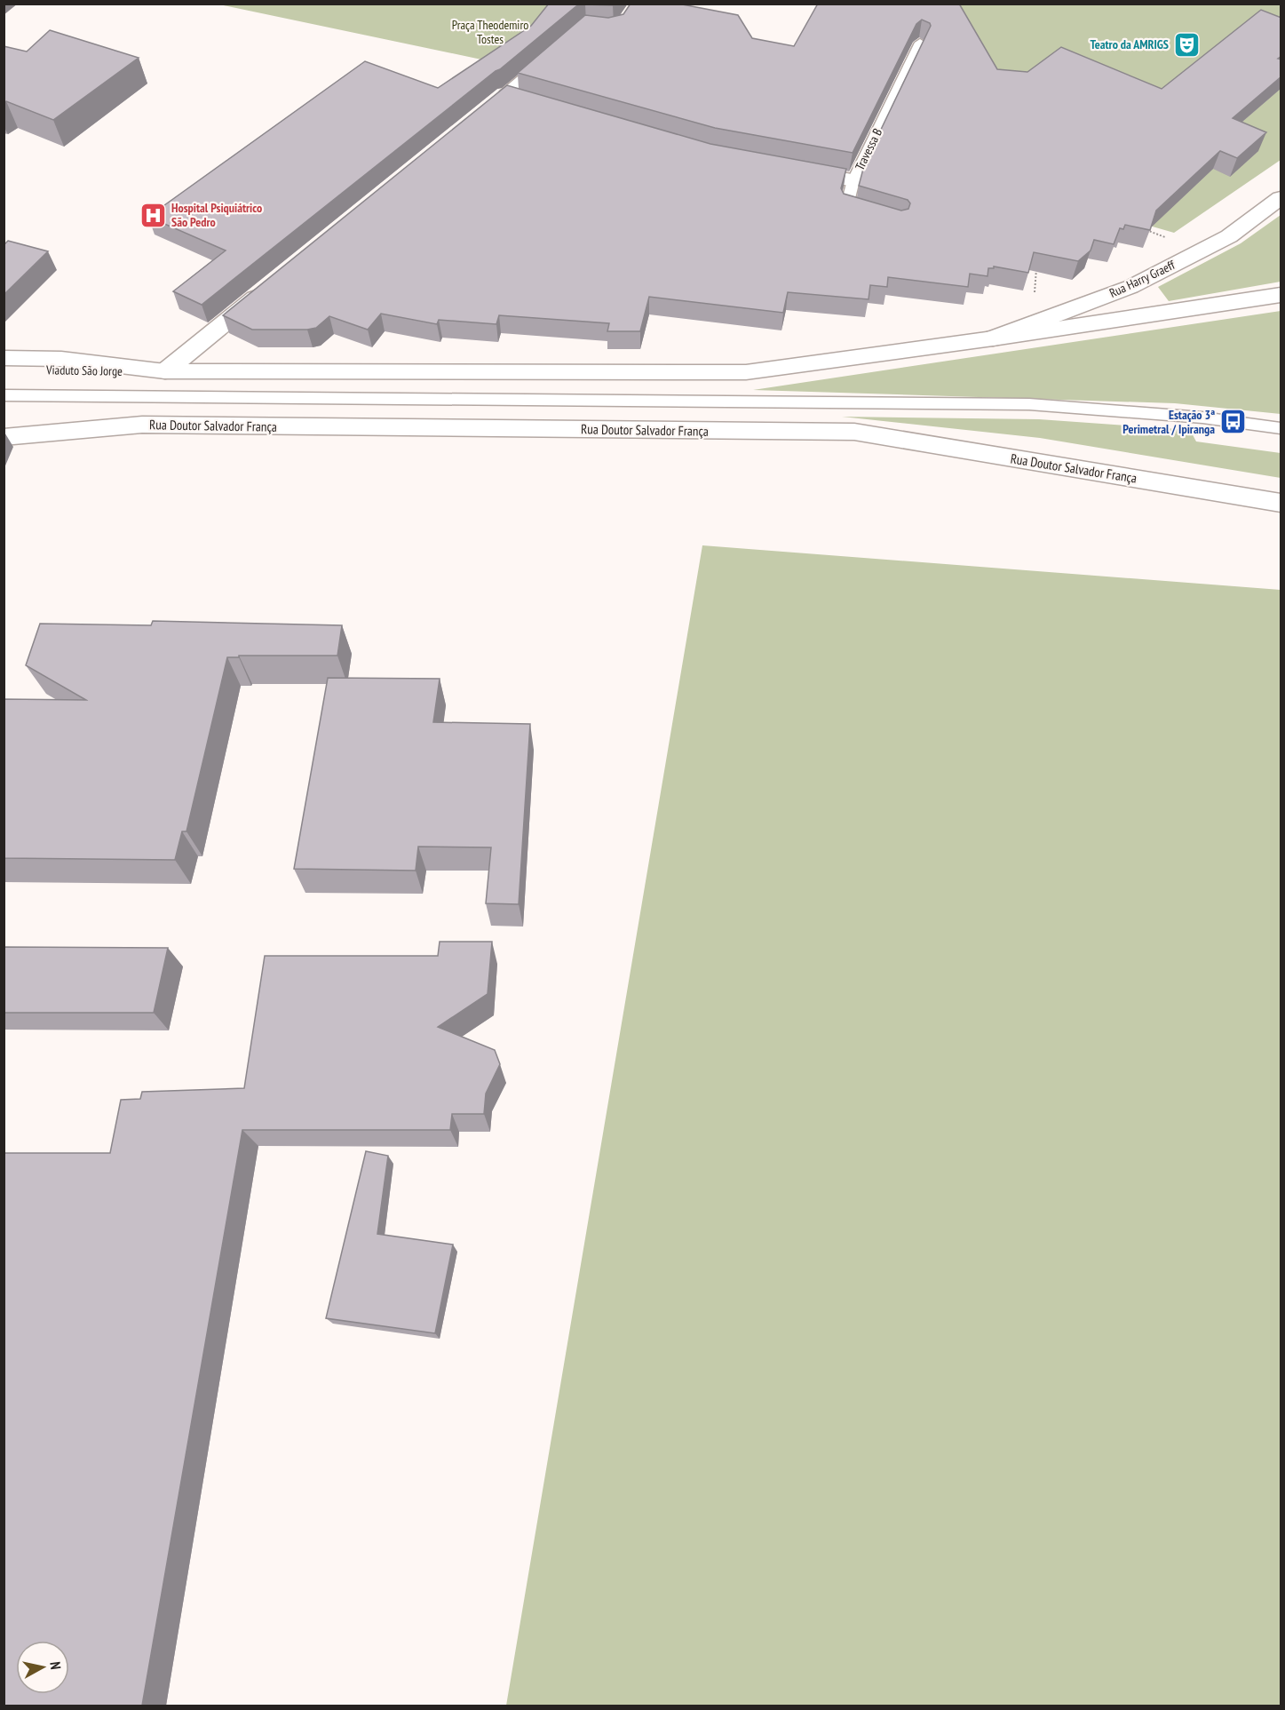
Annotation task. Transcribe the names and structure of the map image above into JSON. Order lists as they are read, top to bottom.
{
  "streets": {
    "main road": ["Rua Harry Graeff", "Viaduto São Jorge", "Rua Doutor Salvador França"],
    "lane": ["Travessa B"]
  },
  "parks": ["Praça Theodemiro Tostes"],
  "places": {
    "theatre": ["Teatro da AMRIGS"],
    "hospital": ["Hospital Psiquiátrico São Pedro"],
    "bus stop": ["Estação 3ª Perimetral / Ipiranga"]
  },
  "north": "right"
}
